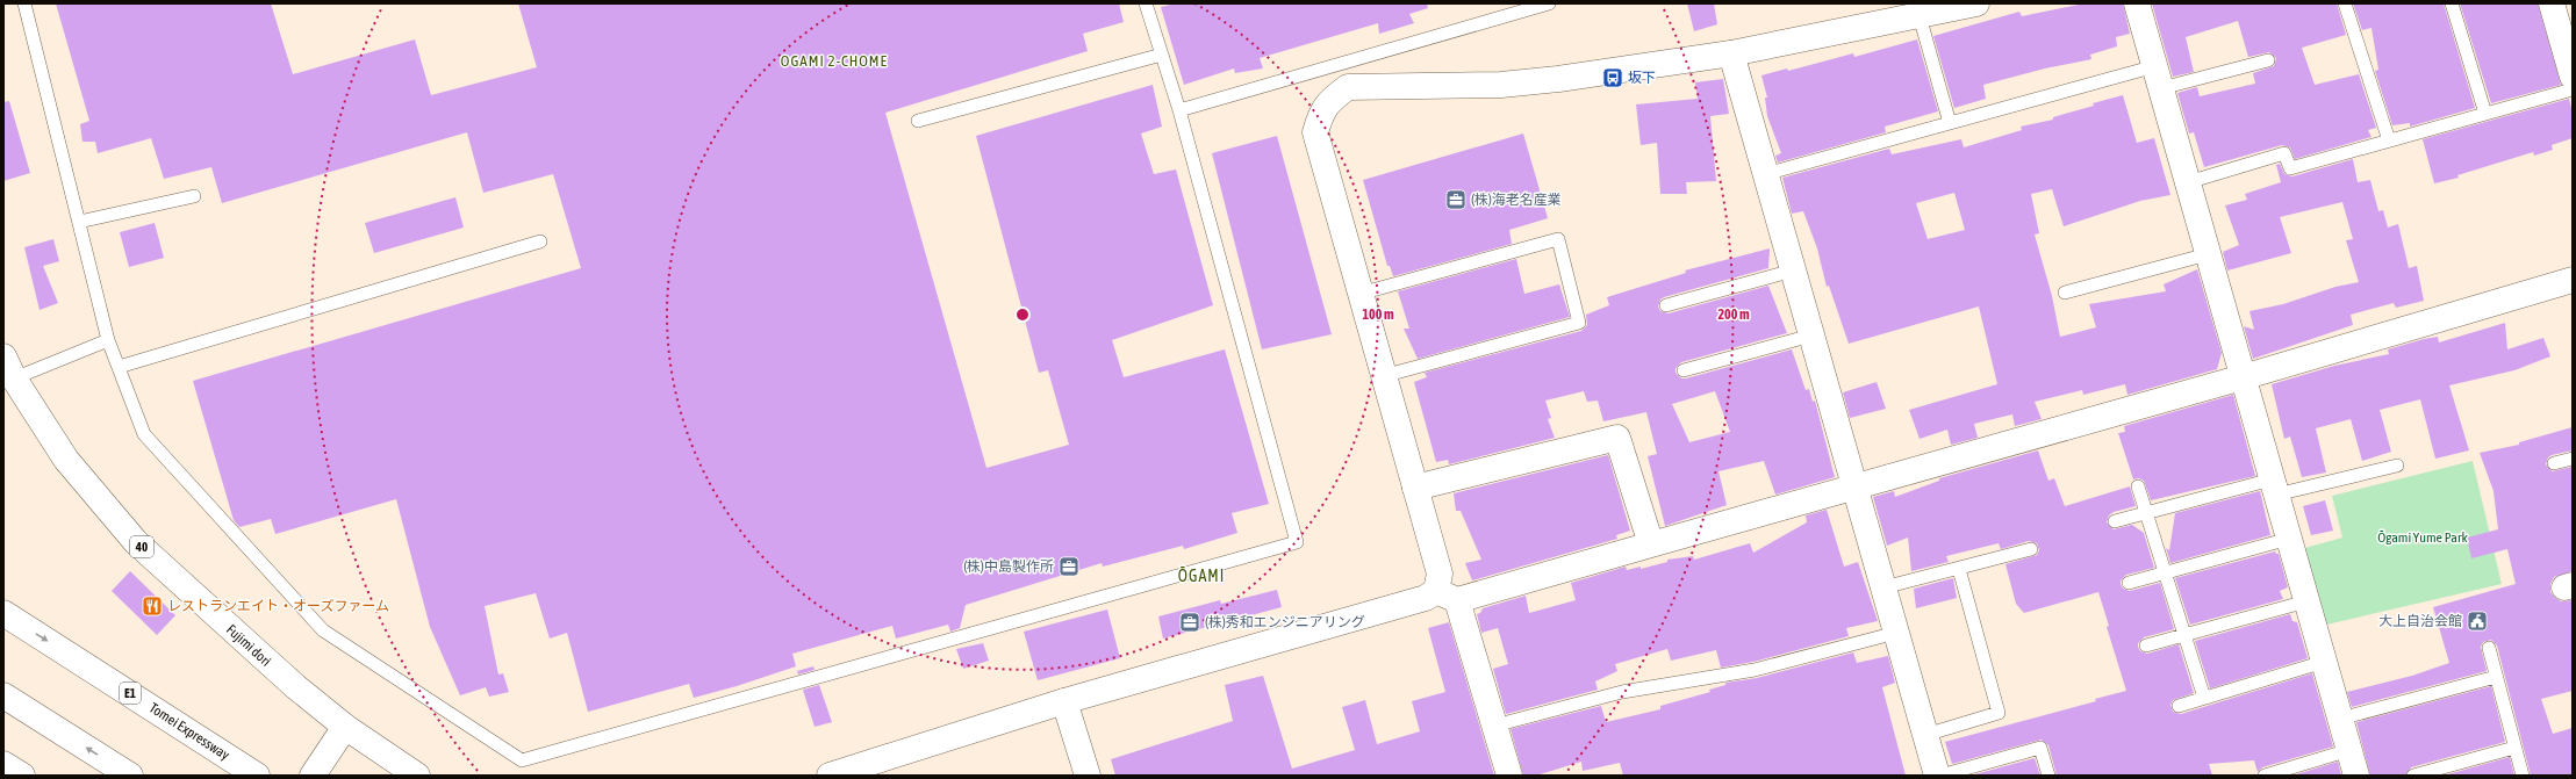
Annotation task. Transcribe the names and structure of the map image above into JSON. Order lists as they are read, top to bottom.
{
  "streets": {
    "main road": [
      "40",
      "Fujimi dori",
      "E1",
      "Tomei Expressway"
    ]
  },
  "districts": ["OGAMI 2-CHOME", "ŌGAMI"],
  "parks": ["Ōgami Yume Park"],
  "places": {
    "bus stop": ["坂下"],
    "office": ["(株)海老名産業", "(株)中島製作所", "(株)秀和エンジニアリング"],
    "restaurant": ["レストランエイト・オーズファーム"],
    "public building": ["大上自治会館"]
  },
  "rings": ["100 m", "200 m"]
}
